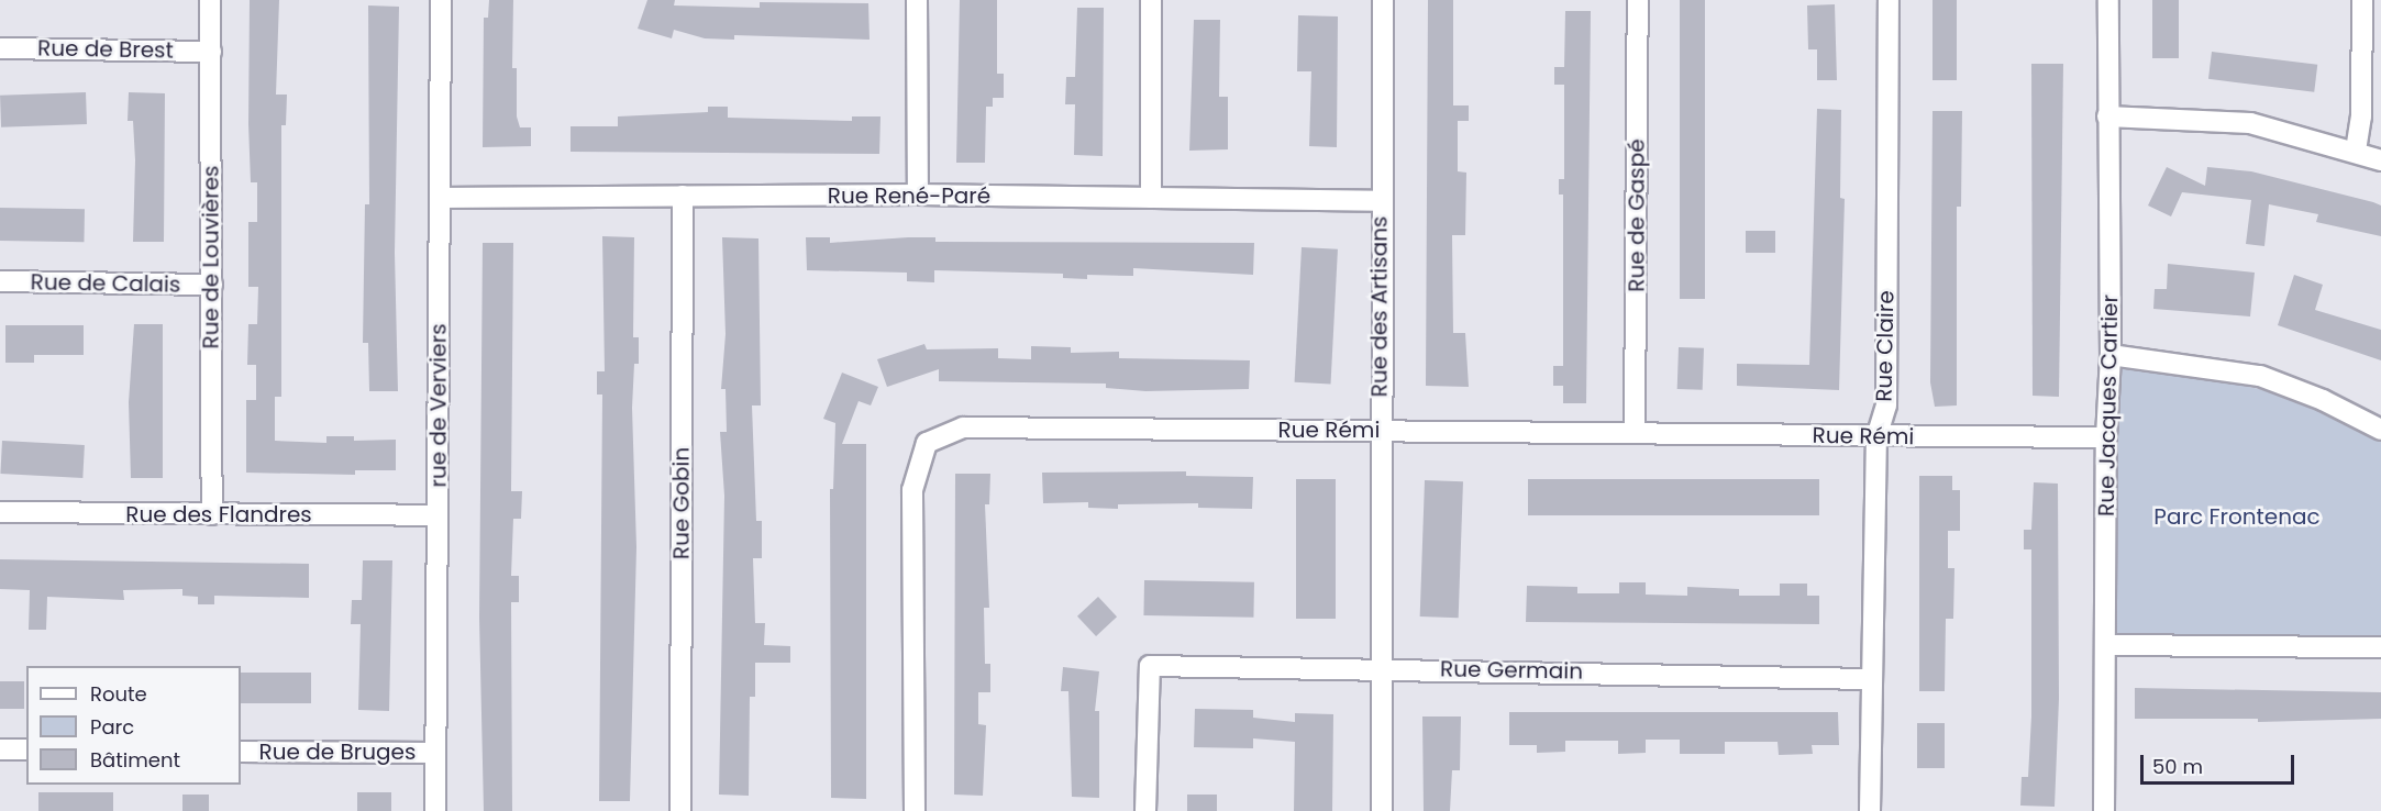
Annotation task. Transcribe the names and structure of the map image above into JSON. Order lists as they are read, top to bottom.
{
  "streets": {
    "street": [
      "Rue de Brest",
      "Rue René-Paré",
      "Rue de Gaspé",
      "Rue de Louvières",
      "Rue de Calais",
      "Rue des Artisans",
      "Rue Claire",
      "rue de Verviers",
      "Rue Jacques Cartier",
      "Rue Rémi",
      "Rue Gobin",
      "Rue des Flandres",
      "Rue Germain",
      "Rue de Bruges"
    ]
  },
  "crossings": [
    ["Rue de Brest", "Rue de Louvières"],
    ["Rue René-Paré", "Rue des Artisans"],
    ["Rue René-Paré", "rue de Verviers"],
    ["Rue René-Paré", "Rue Gobin"],
    ["Rue de Gaspé", "Rue Rémi"],
    ["Rue de Louvières", "Rue de Calais"],
    ["Rue de Louvières", "Rue des Flandres"],
    ["Rue des Artisans", "Rue Rémi"],
    ["Rue des Artisans", "Rue Germain"],
    ["Rue Claire", "Rue Rémi"],
    ["Rue Claire", "Rue Germain"],
    ["rue de Verviers", "Rue des Flandres"],
    ["rue de Verviers", "Rue de Bruges"],
    ["Rue Jacques Cartier", "Rue Rémi"]
  ],
  "parks": ["Parc Frontenac"],
  "legend": ["Route", "Parc", "Bâtiment"],
  "scale_bar": "50 m"
}
